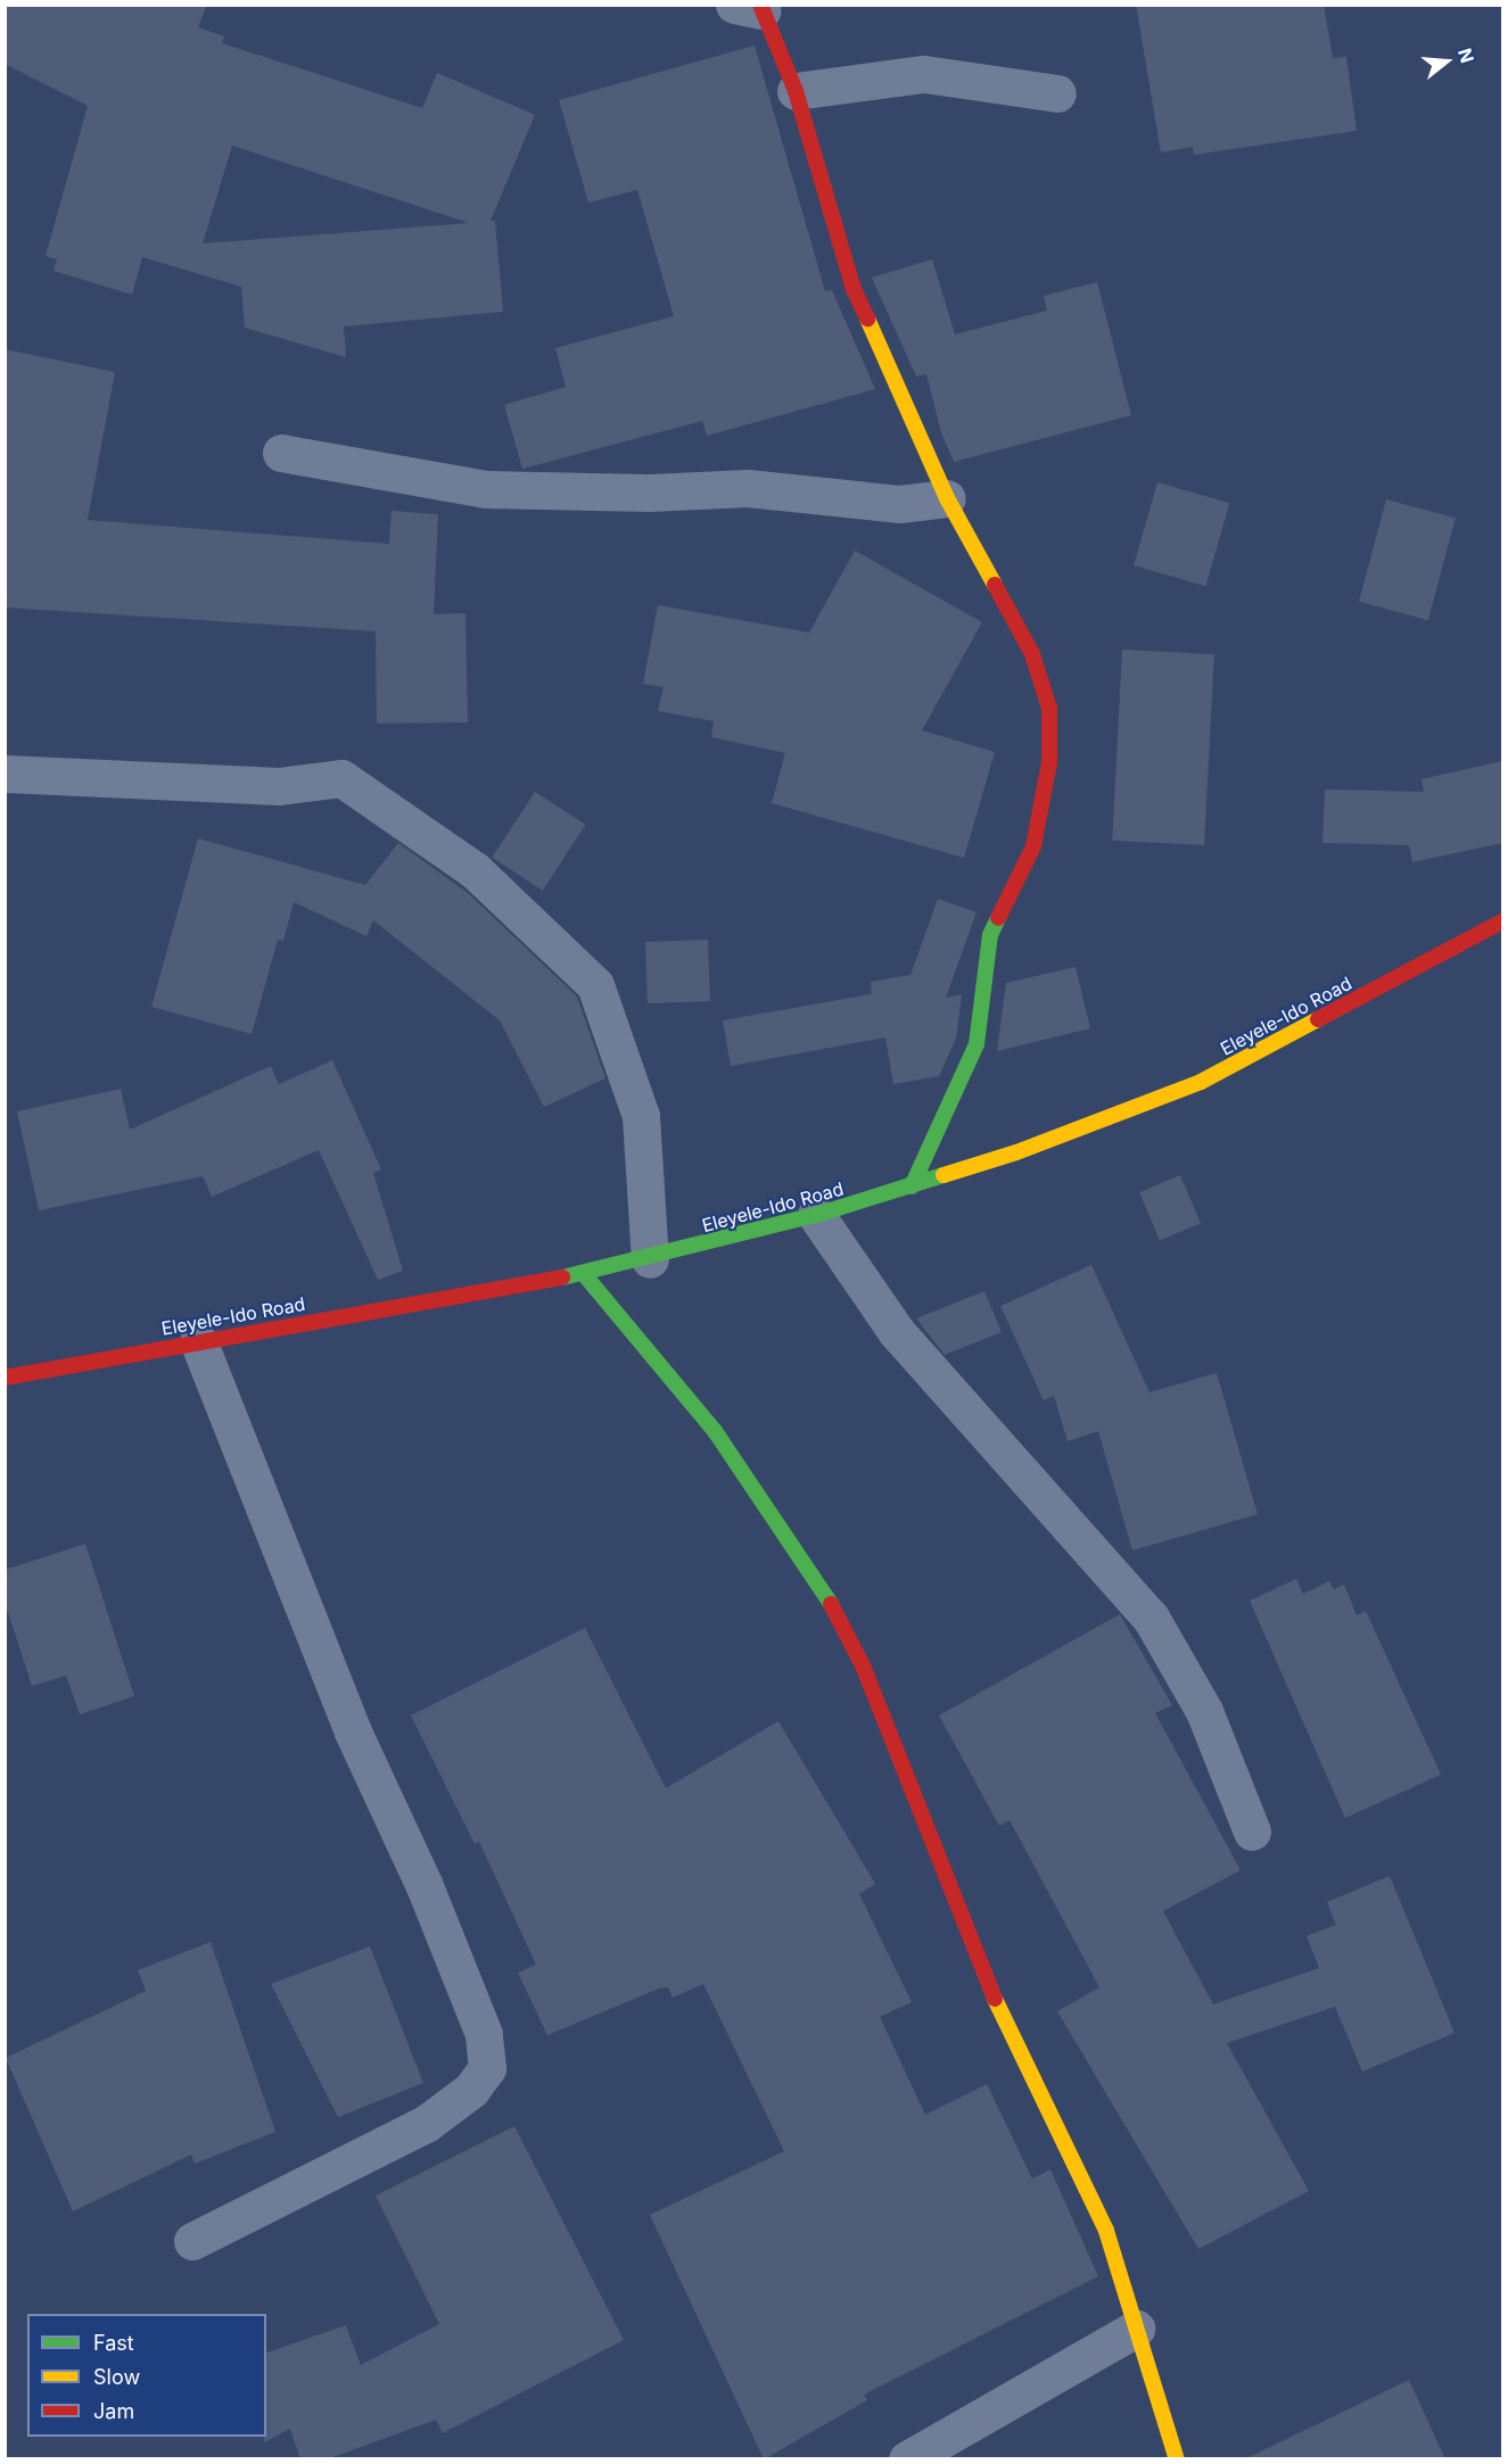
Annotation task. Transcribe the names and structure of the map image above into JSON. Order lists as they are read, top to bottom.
{
  "streets": {
    "street": ["Eleyele-Ido Road"]
  },
  "legend": ["Fast", "Slow", "Jam"],
  "north": "right"
}
